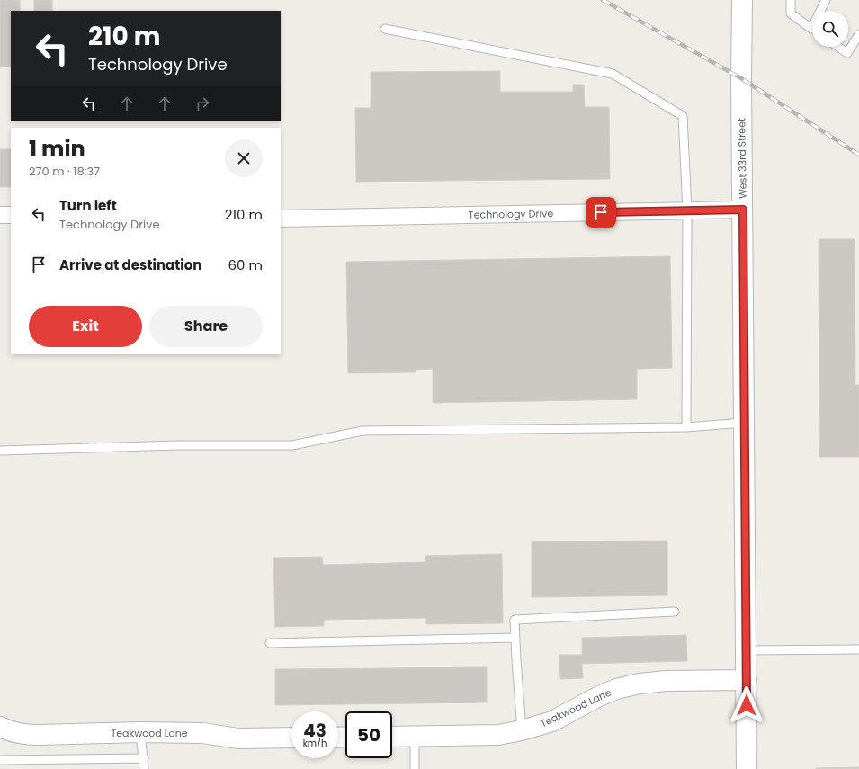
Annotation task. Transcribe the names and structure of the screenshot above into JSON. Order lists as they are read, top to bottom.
{
  "streets": {
    "main road": ["West 33rd Street", "Teakwood Lane"],
    "street": ["Technology Drive"]
  },
  "crossings": [
    ["West 33rd Street", "Technology Drive"],
    ["West 33rd Street", "Teakwood Lane"]
  ],
  "page": {
    "turn": ["210 m", "Technology Drive"],
    "heading": ["1 min", "270 m · 18:37"],
    "list": [
      {
        "name": "Turn left",
        "note": "Technology Drive",
        "value": "210 m"
      },
      {
        "name": "Arrive at destination",
        "value": "60 m"
      }
    ],
    "buttons": ["Exit", "Share"],
    "speed": "43 km/h",
    "limit": "50"
  }
}
